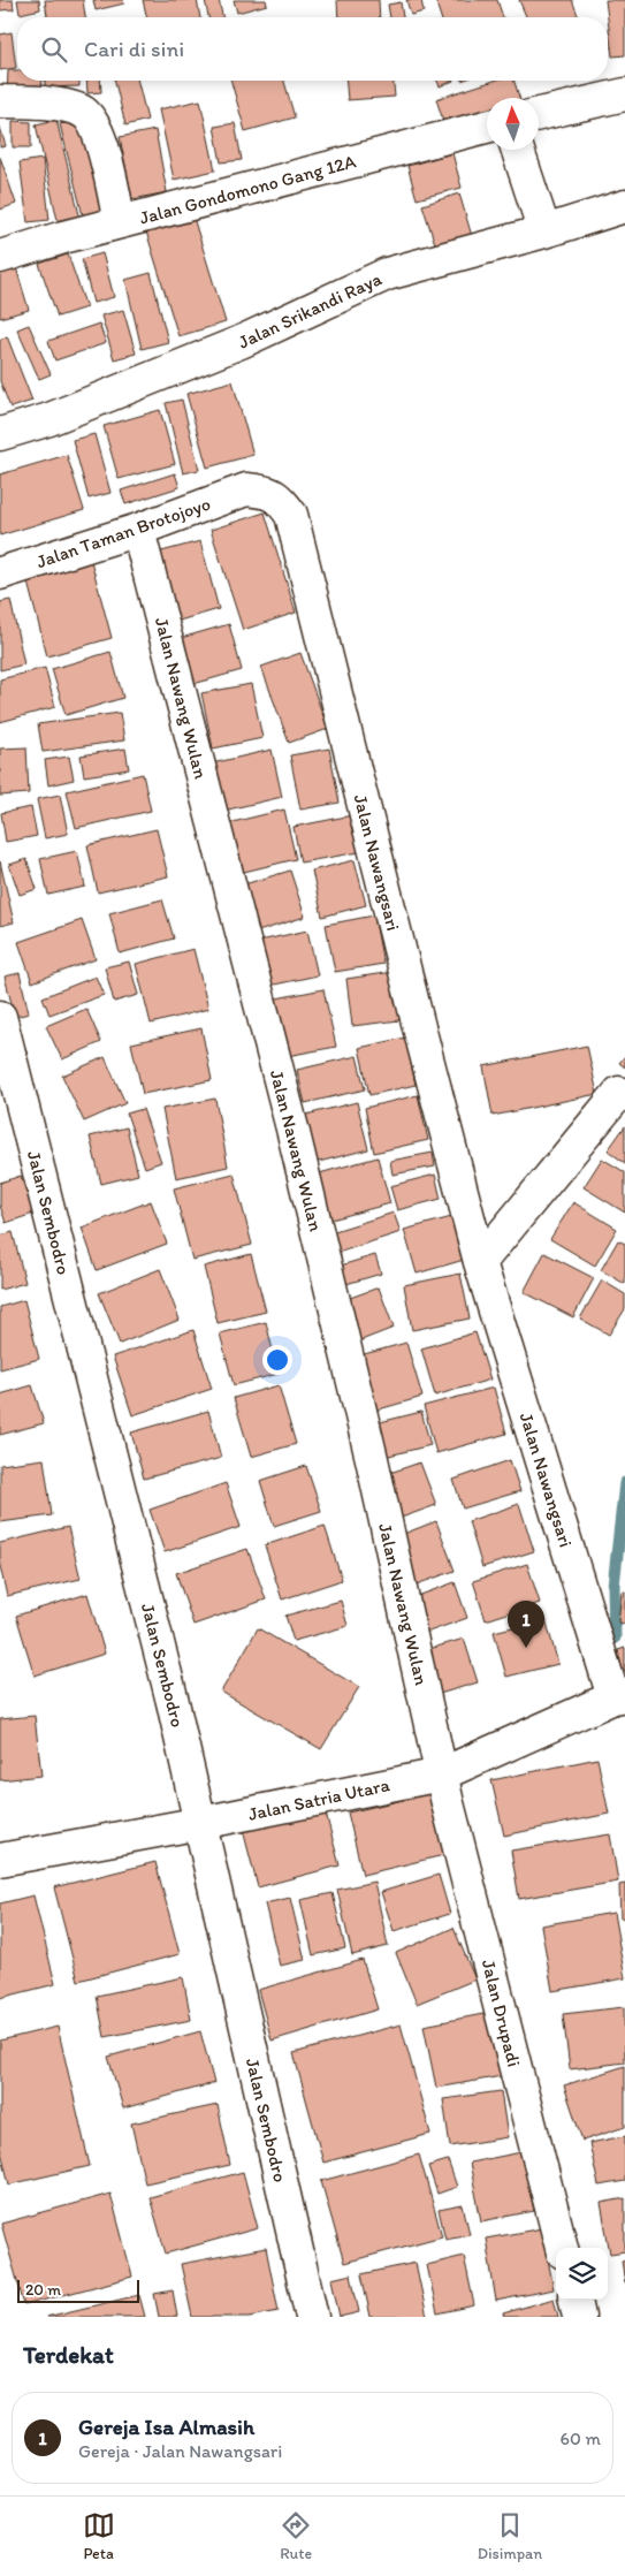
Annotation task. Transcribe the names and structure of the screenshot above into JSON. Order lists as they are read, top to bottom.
{
  "streets": {
    "street": [
      "Jalan Gondomono Gang 12A",
      "Jalan Srikandi Raya",
      "Jalan Taman Brotojoyo",
      "Jalan Nawang Wulan",
      "Jalan Nawangsari",
      "Jalan Sembodro",
      "Jalan Satria Utara",
      "Jalan Drupadi"
    ]
  },
  "crossings": [
    ["Jalan Taman Brotojoyo", "Jalan Nawang Wulan"],
    ["Jalan Taman Brotojoyo", "Jalan Nawangsari"],
    ["Jalan Nawang Wulan", "Jalan Satria Utara"],
    ["Jalan Nawang Wulan", "Jalan Drupadi"],
    ["Jalan Nawangsari", "Jalan Satria Utara"],
    ["Jalan Sembodro", "Jalan Satria Utara"],
    ["Jalan Satria Utara", "Jalan Drupadi"]
  ],
  "scale_bar": "20 m",
  "north": "top",
  "page": {
    "search": "Cari di sini",
    "pins": "1",
    "scale": "20 m",
    "heading": "Terdekat",
    "list": [
      {
        "mark": "1",
        "name": "Gereja Isa Almasih",
        "note": "Gereja · Jalan Nawangsari",
        "value": "60 m"
      }
    ],
    "nav": ["Peta", "Rute", "Disimpan"]
  }
}
